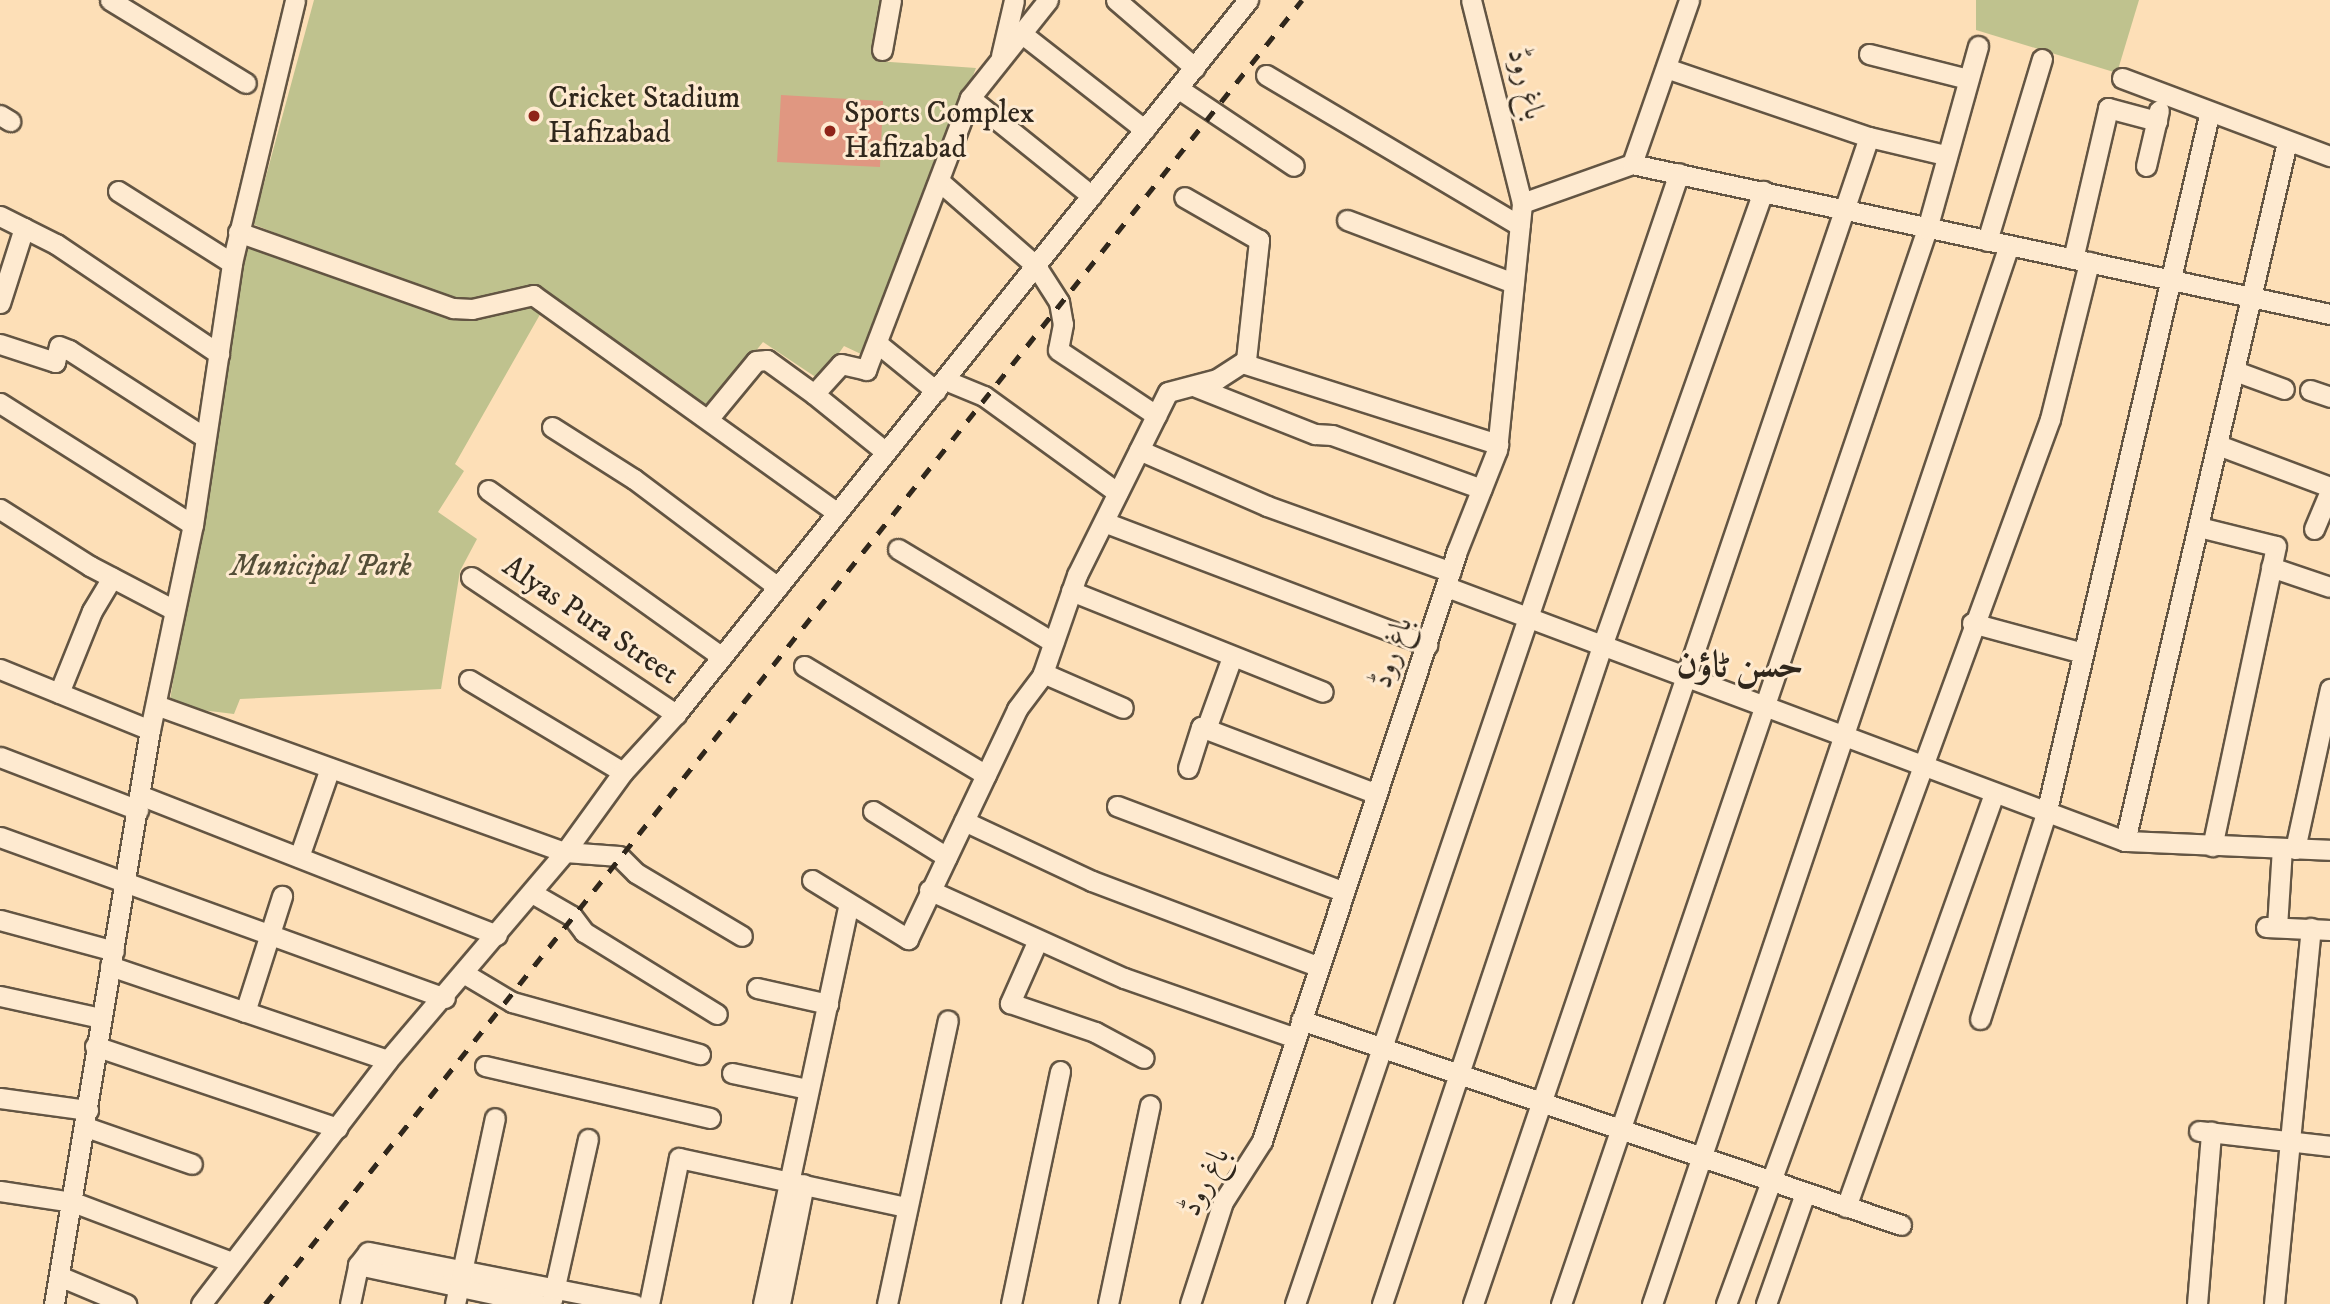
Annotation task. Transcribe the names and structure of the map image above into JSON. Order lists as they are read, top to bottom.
{
  "streets": {
    "street": ["باغ روڈ", "Alyas Pura Street"]
  },
  "districts": ["حسن ٹاؤن"],
  "parks": ["Municipal Park"],
  "places": ["Cricket Stadium Hafizabad", "Sports Complex Hafizabad"]
}
